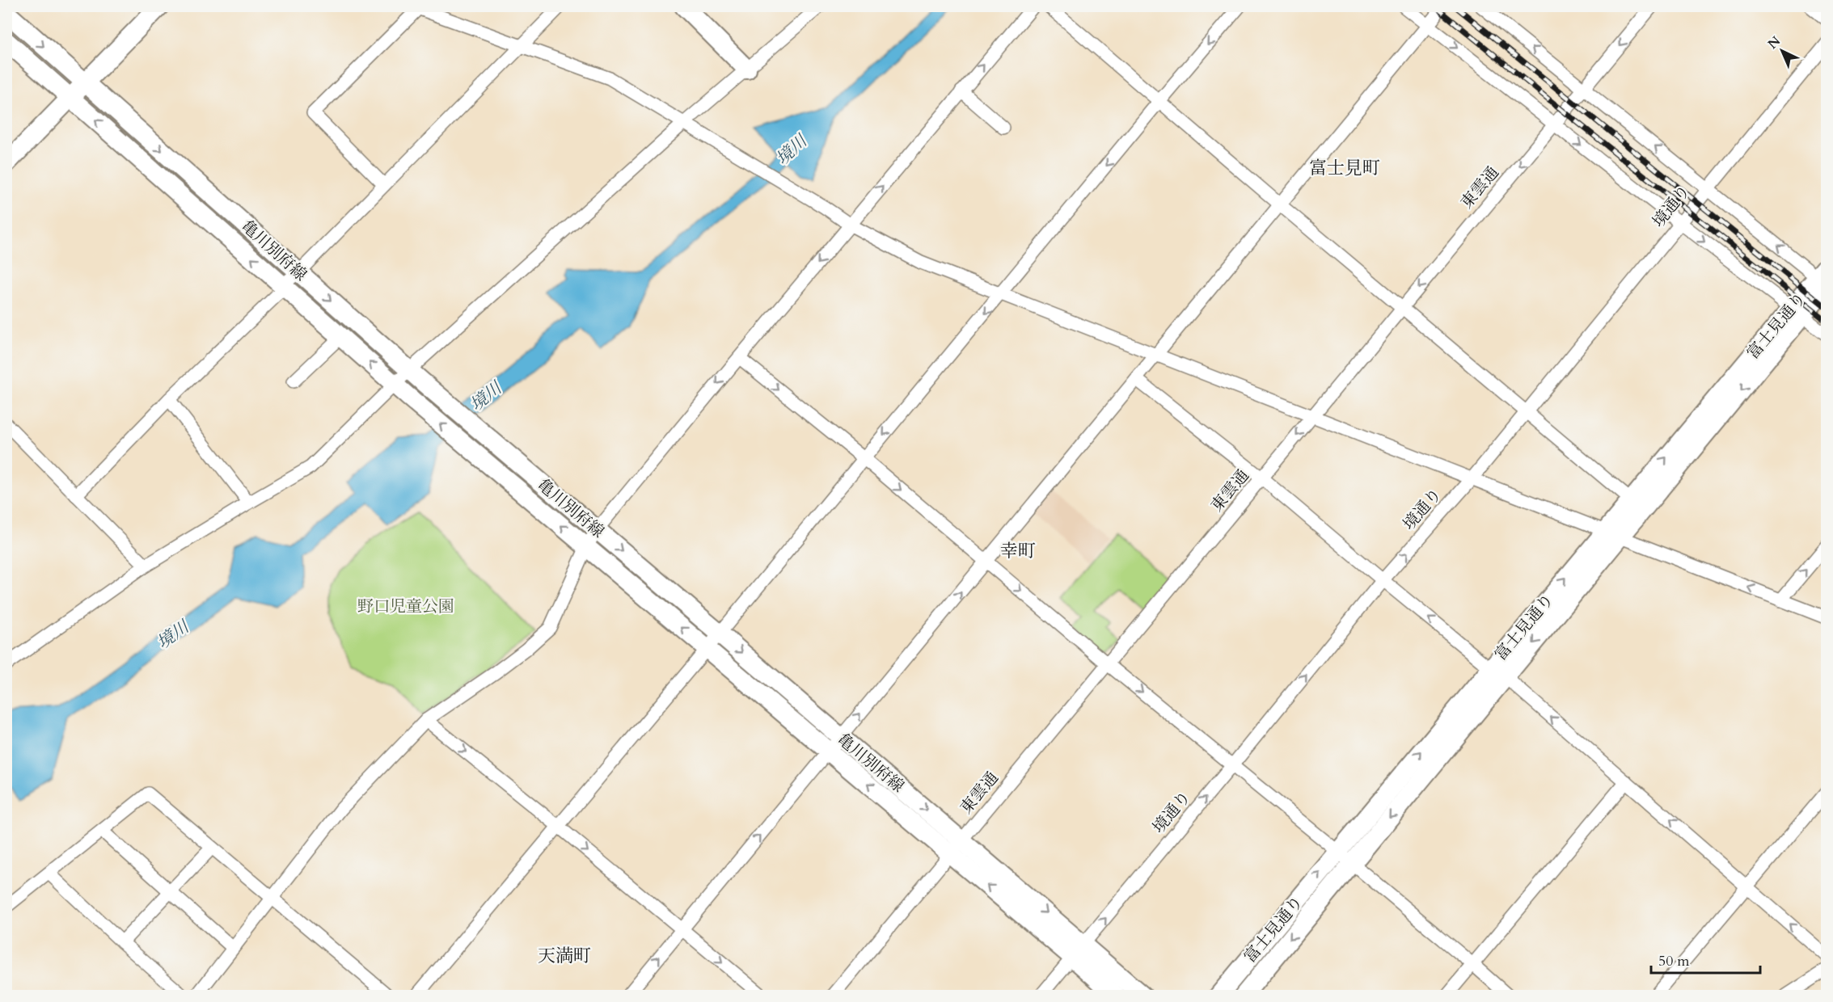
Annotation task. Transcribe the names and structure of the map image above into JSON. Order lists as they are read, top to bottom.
{
  "streets": {
    "main road": ["亀川別府線", "富士見通り"],
    "street": ["東雲通", "境通り"]
  },
  "crossings": [
    ["東雲通", "亀川別府線"],
    ["境通り", "亀川別府線"]
  ],
  "one_way": ["境通り"],
  "districts": ["富士見町", "幸町", "天満町"],
  "water": ["境川"],
  "parks": ["野口児童公園"],
  "scale_bar": "50 m",
  "north": "top left"
}
